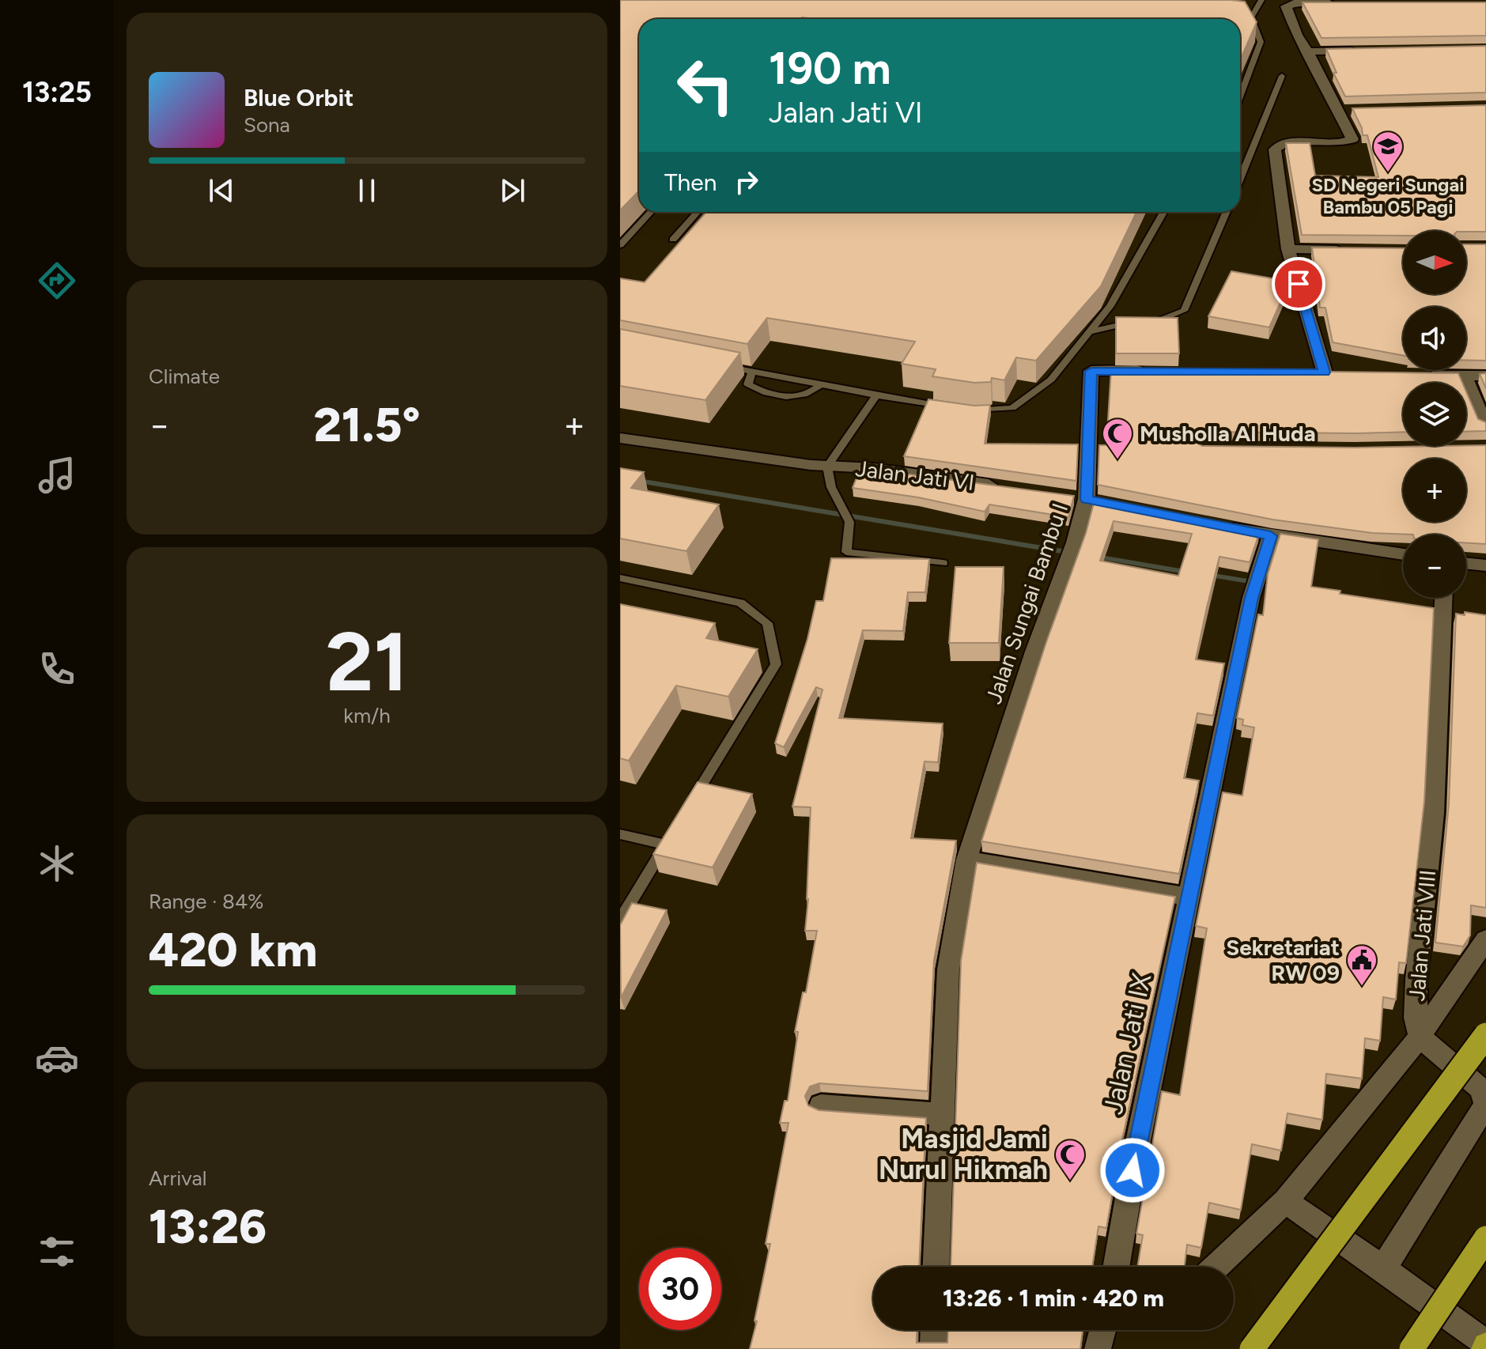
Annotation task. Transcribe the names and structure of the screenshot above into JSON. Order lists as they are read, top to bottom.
{
  "streets": {
    "street": [
      "Jalan Jati VI",
      "Jalan Sungai Bambu I",
      "Jalan Jati VIII",
      "Jalan Jati IX"
    ]
  },
  "places": {
    "school or university": ["SD Negeri Sungai Bambu 05 Pagi"],
    "mosque": ["Musholla Al Huda", "Masjid Jami Nurul Hikmah"],
    "public building": ["Sekretariat RW 09"]
  },
  "north": "right",
  "page": {
    "tabs": "13:25",
    "turn": ["190 m", "Jalan Jati VI"],
    "song": ["Blue Orbit", "Sona"],
    "then": "Then",
    "map_buttons": ["+", "−"],
    "tile": [
      "Climate",
      ["21", "km/h"],
      ["Range · 84%", "420 km"],
      ["Arrival", "13:26"]
    ],
    "heat": ["−", "21.5°", "+"],
    "limit": "30",
    "trip": "13:26 · 1 min · 420 m"
  }
}
